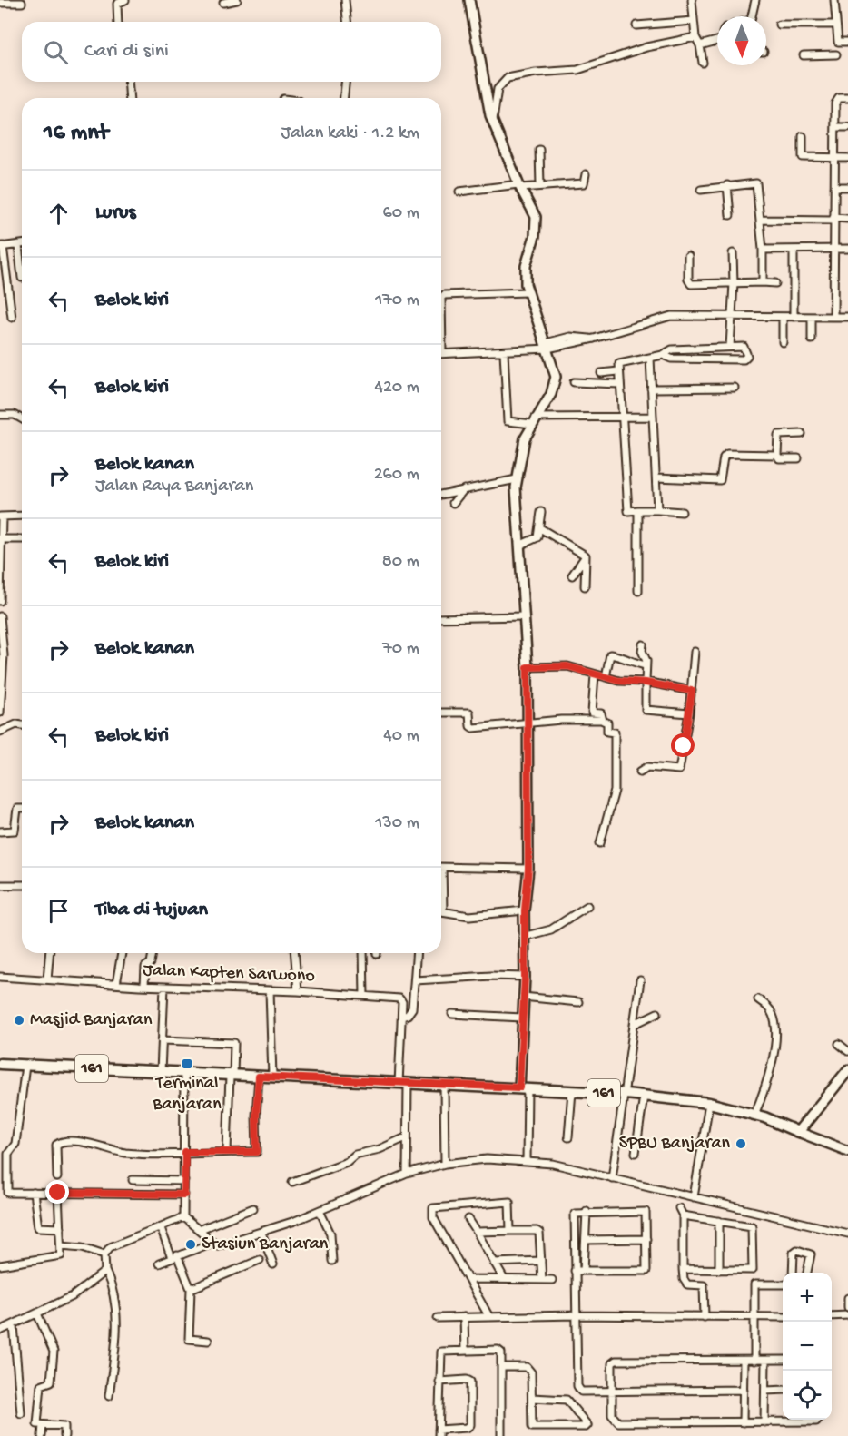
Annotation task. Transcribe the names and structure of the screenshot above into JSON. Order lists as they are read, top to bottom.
{
  "streets": {
    "main road": ["161"],
    "street": ["Jalan Kapten Sarwono"]
  },
  "places": {
    "other": ["Masjid Banjaran", "SPBU Banjaran", "Stasiun Banjaran"],
    "transit": ["Terminal Banjaran"]
  },
  "north": "bottom",
  "page": {
    "search": "Cari di sini",
    "heading": ["16 mnt", "Jalan kaki · 1.2 km"],
    "list": [
      ["Lurus", "60 m"],
      ["Belok kiri", "170 m"],
      ["Belok kiri", "420 m"],
      ["Belok kanan", "Jalan Raya Banjaran", "260 m"],
      ["Belok kiri", "80 m"],
      ["Belok kanan", "70 m"],
      ["Belok kiri", "40 m"],
      ["Belok kanan", "130 m"],
      "Tiba di tujuan"
    ],
    "map_buttons": ["+", "−"]
  }
}
